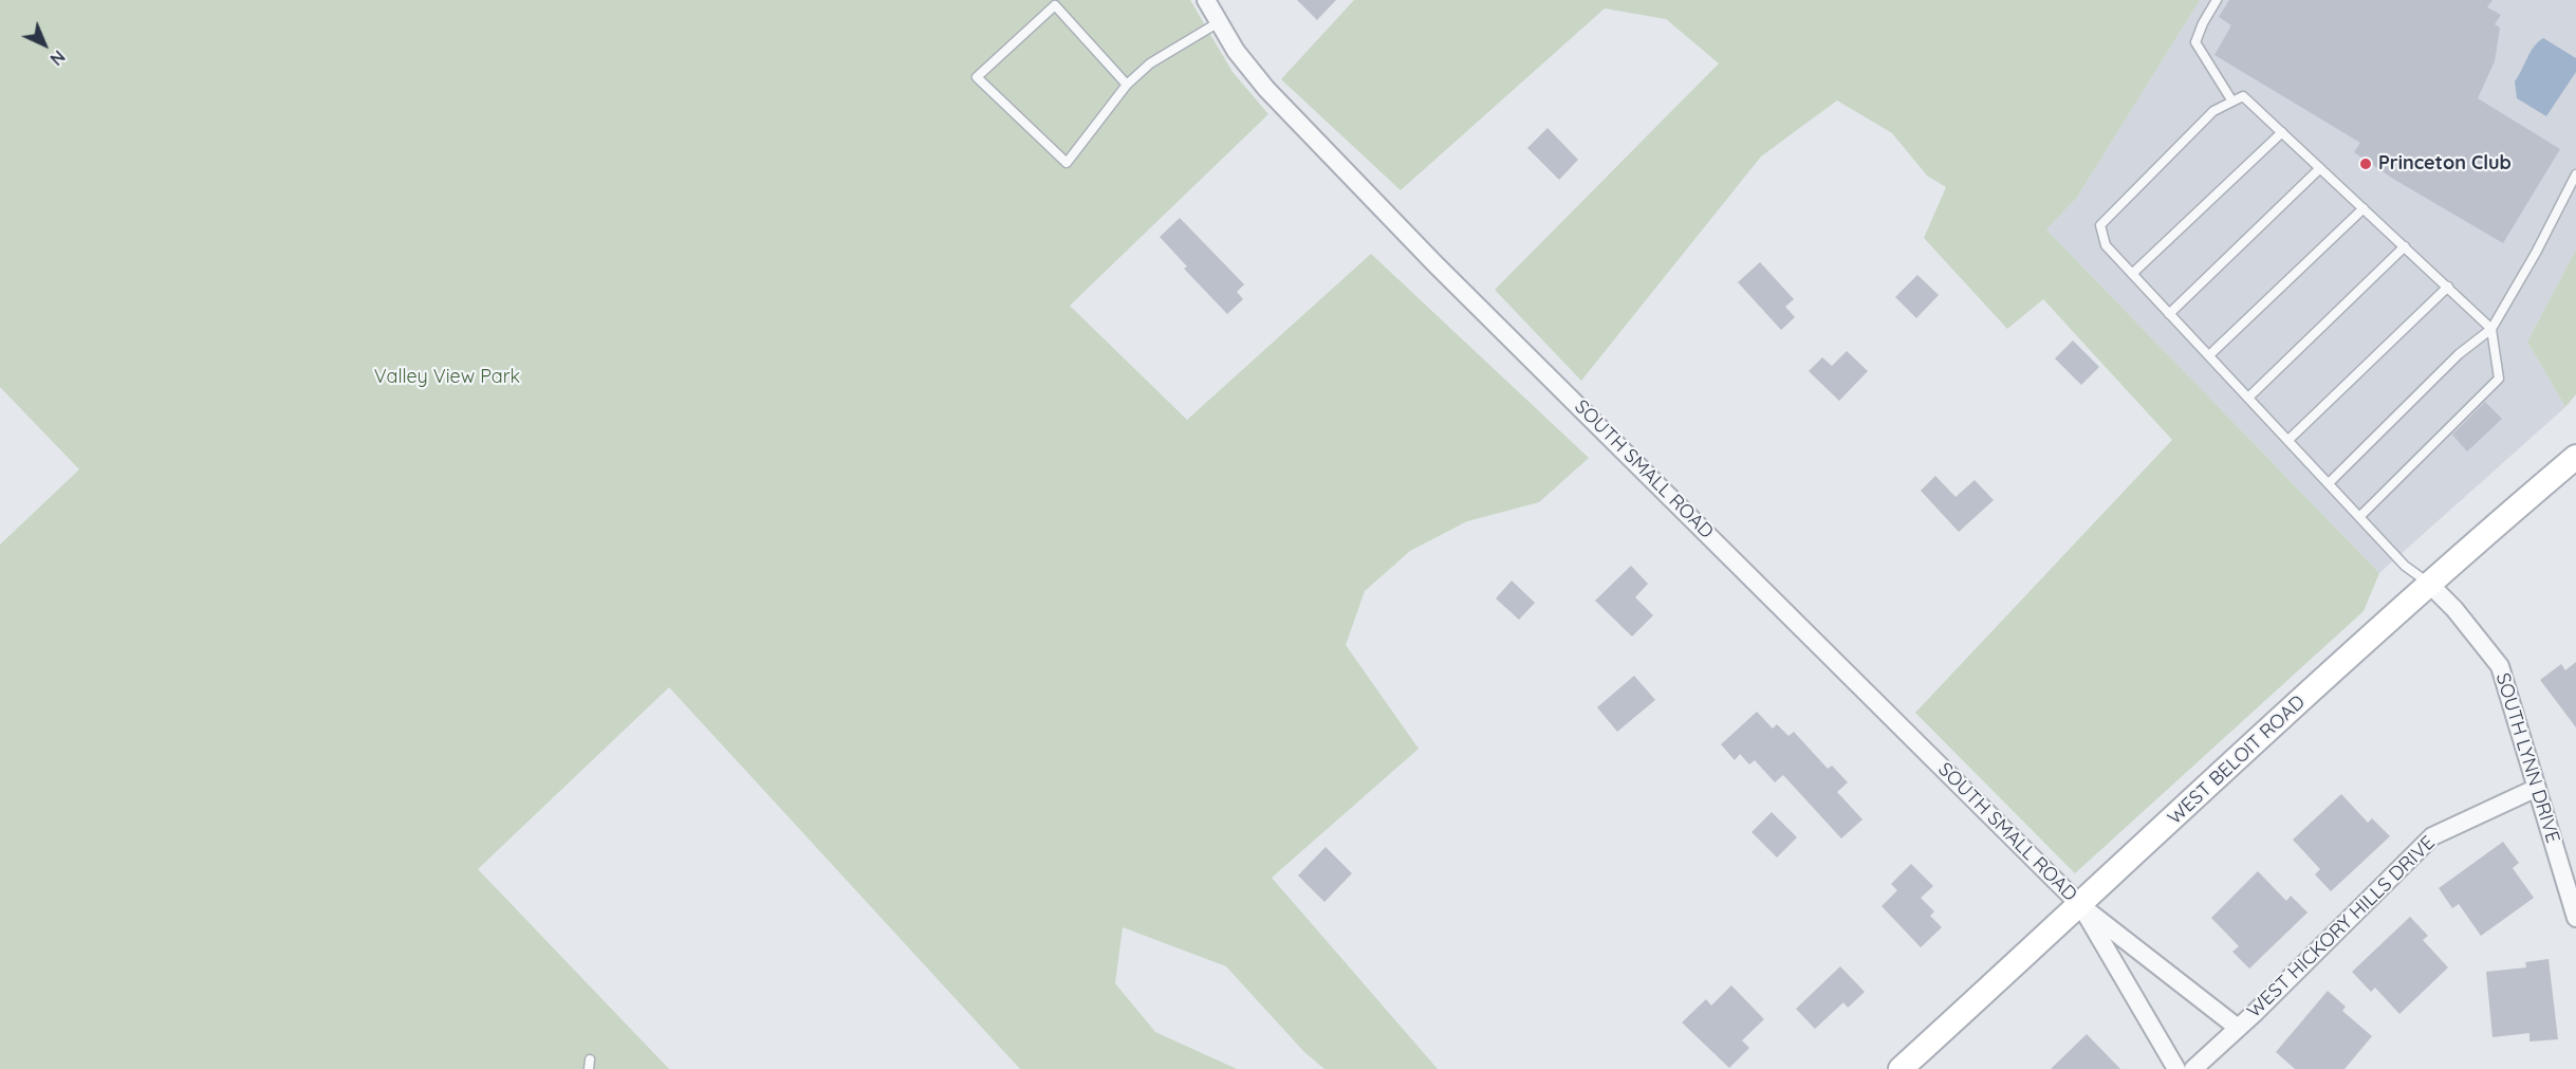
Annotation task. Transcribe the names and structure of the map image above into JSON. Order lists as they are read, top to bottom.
{
  "streets": {
    "main road": ["WEST BELOIT ROAD"],
    "street": ["SOUTH SMALL ROAD", "SOUTH LYNN DRIVE", "WEST HICKORY HILLS DRIVE"]
  },
  "crossings": [
    ["SOUTH SMALL ROAD", "WEST BELOIT ROAD"],
    ["SOUTH LYNN DRIVE", "WEST BELOIT ROAD"],
    ["SOUTH LYNN DRIVE", "WEST HICKORY HILLS DRIVE"]
  ],
  "parks": ["Valley View Park"],
  "places": ["Princeton Club"],
  "north": "bottom right"
}
